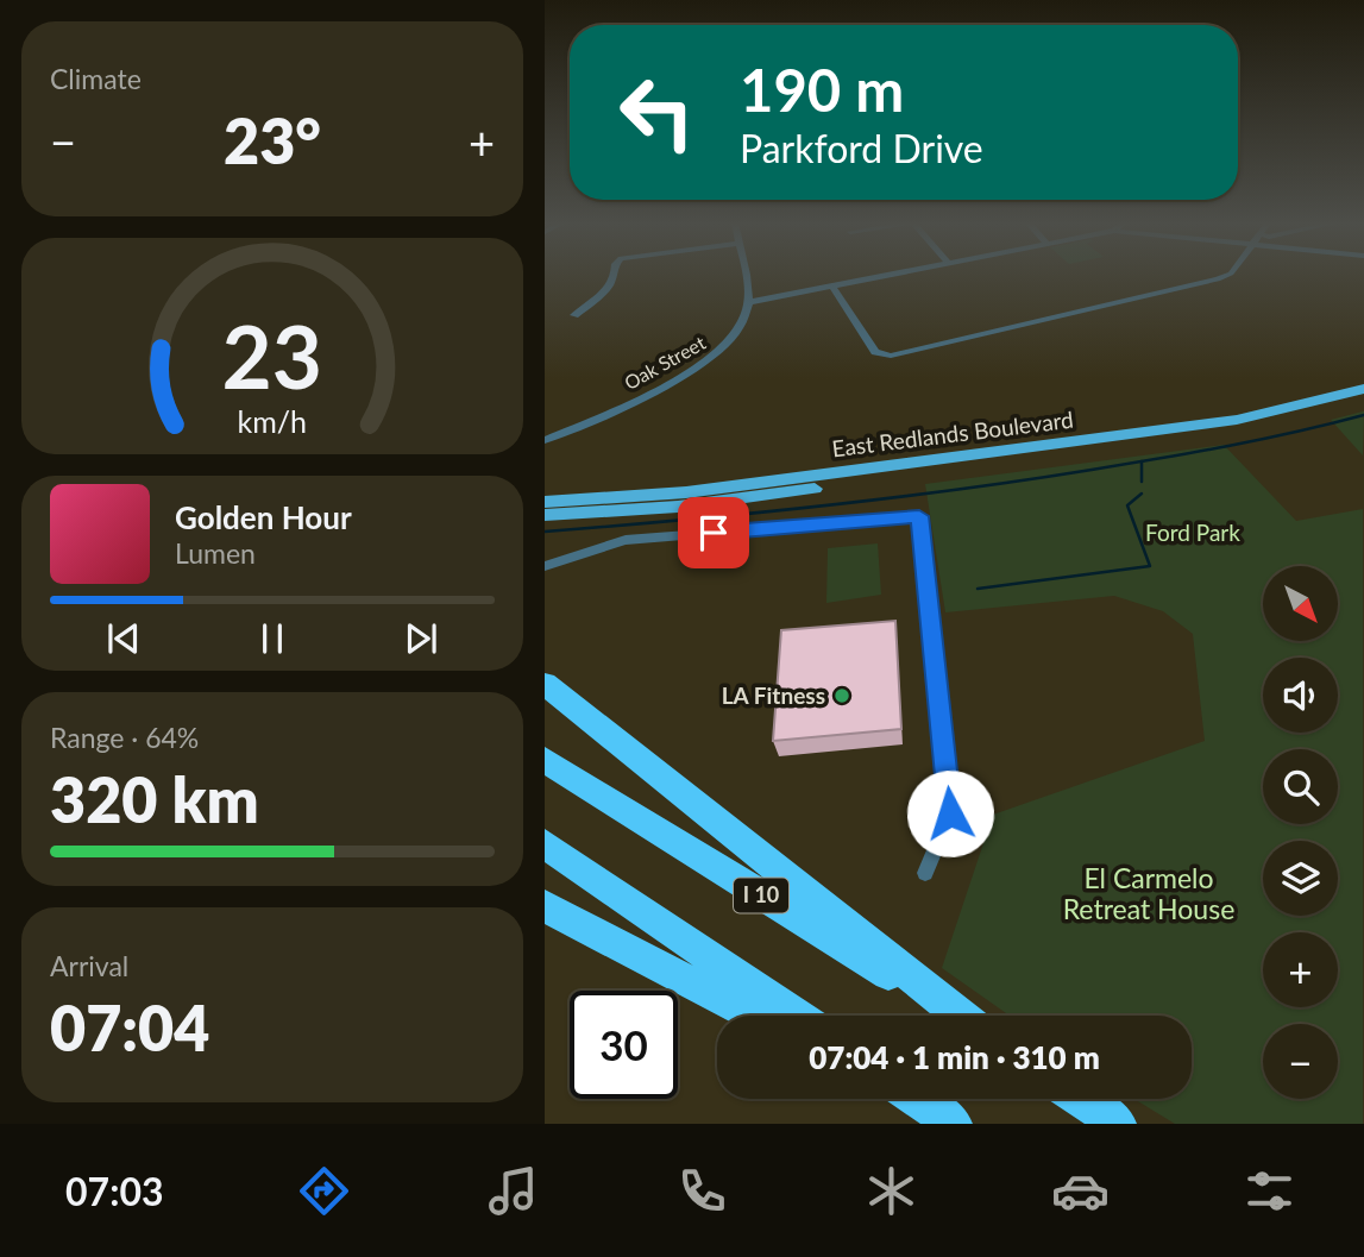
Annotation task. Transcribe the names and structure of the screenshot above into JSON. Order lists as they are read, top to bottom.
{
  "streets": {
    "highway": ["I 10"],
    "main road": ["East Redlands Boulevard"],
    "street": ["Oak Street"]
  },
  "parks": ["Ford Park", "El Carmelo Retreat House"],
  "places": ["LA Fitness"],
  "north": "bottom right",
  "page": {
    "tile": [
      "Climate",
      ["Range · 64%", "320 km"],
      ["Arrival", "07:04"]
    ],
    "turn": ["190 m", "Parkford Drive"],
    "heat": ["−", "23°", "+"],
    "song": ["Golden Hour", "Lumen"],
    "map_buttons": ["+", "−"],
    "limit": "30",
    "trip": "07:04 · 1 min · 310 m",
    "tabs": "07:03",
    "gauge": ["23", "km/h"]
  }
}
